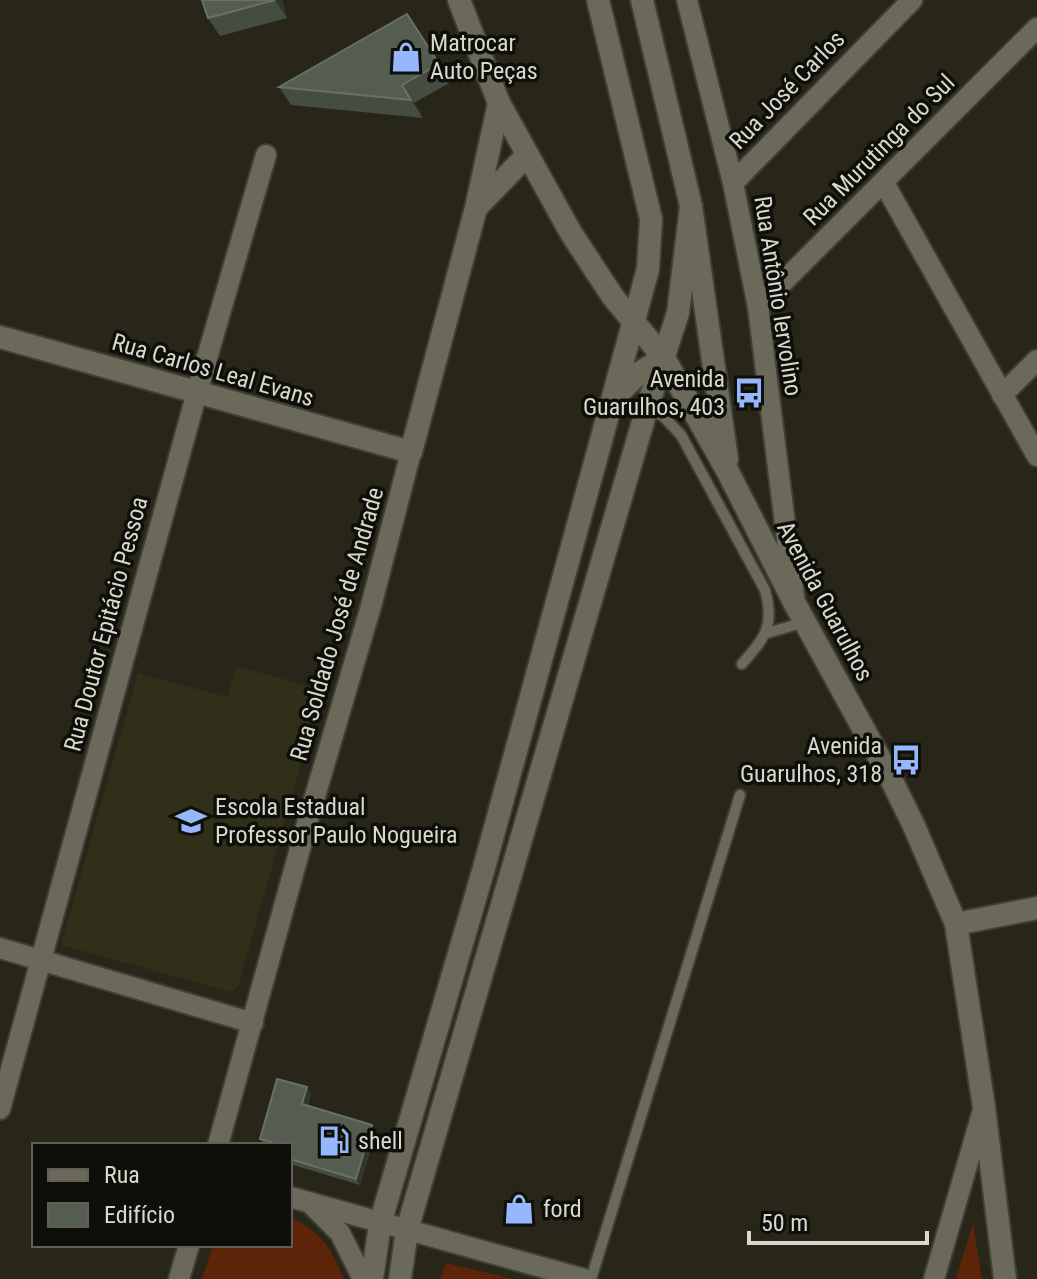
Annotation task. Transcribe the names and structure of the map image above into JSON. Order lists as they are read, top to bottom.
{
  "streets": {
    "main road": ["Rua Carlos Leal Evans", "Avenida Guarulhos", "Rua Soldado José de Andrade"],
    "street": [
      "Rua José Carlos",
      "Rua Murutinga do Sul",
      "Rua Antônio Iervolino",
      "Rua Doutor Epitácio Pessoa"
    ]
  },
  "crossings": [
    ["Rua José Carlos", "Rua Antônio Iervolino"],
    ["Rua Murutinga do Sul", "Rua Antônio Iervolino"],
    ["Rua Antônio Iervolino", "Avenida Guarulhos"],
    ["Rua Carlos Leal Evans", "Rua Doutor Epitácio Pessoa"],
    ["Rua Carlos Leal Evans", "Rua Soldado José de Andrade"],
    ["Avenida Guarulhos", "Rua Soldado José de Andrade"]
  ],
  "places": {
    "shop": ["Matrocar Auto Peças", "ford"],
    "bus stop": ["Avenida Guarulhos, 403", "Avenida Guarulhos, 318"],
    "school or university": ["Escola Estadual Professor Paulo Nogueira"],
    "fuel station": ["shell"]
  },
  "legend": ["Rua", "Edifício"],
  "scale_bar": "50 m"
}
